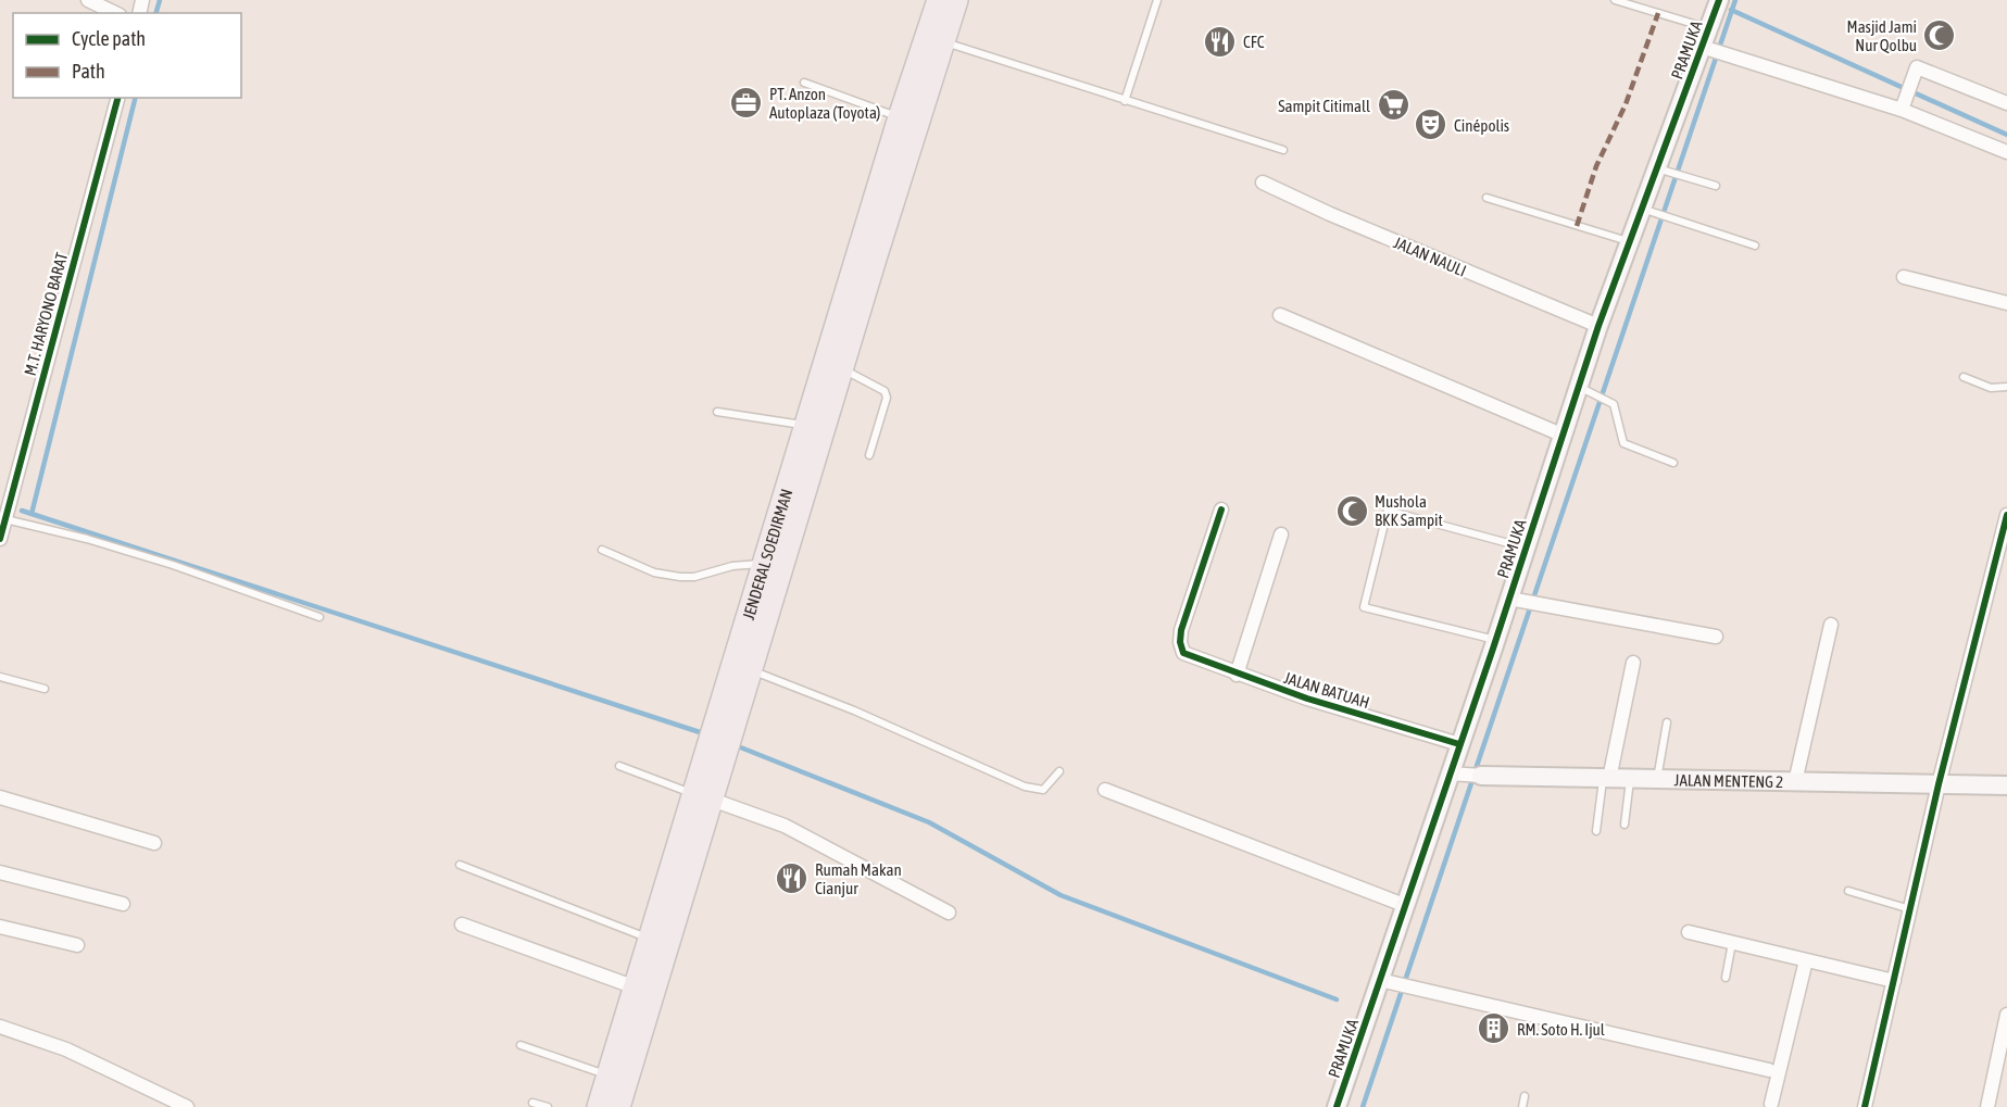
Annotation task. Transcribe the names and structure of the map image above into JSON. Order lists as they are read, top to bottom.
{
  "streets": {
    "highway": ["JENDERAL SOEDIRMAN"],
    "street": [
      "PRAMUKA",
      "JALAN NAULI",
      "M.T. HARYONO BARAT",
      "JALAN BATUAH",
      "JALAN MENTENG 2"
    ]
  },
  "crossings": [
    ["PRAMUKA", "JALAN NAULI"],
    ["PRAMUKA", "JALAN BATUAH"],
    ["PRAMUKA", "JALAN MENTENG 2"]
  ],
  "places": {
    "mosque": ["Masjid Jami Nur Qolbu", "Mushola BKK Sampit"],
    "restaurant": ["CFC", "Rumah Makan Cianjur"],
    "office": ["PT. Anzon Autoplaza (Toyota)"],
    "supermarket": ["Sampit Citimall"],
    "theatre": ["Cinépolis"],
    "building": ["RM. Soto H. Ijul"]
  },
  "legend": ["Cycle path", "Path"]
}
